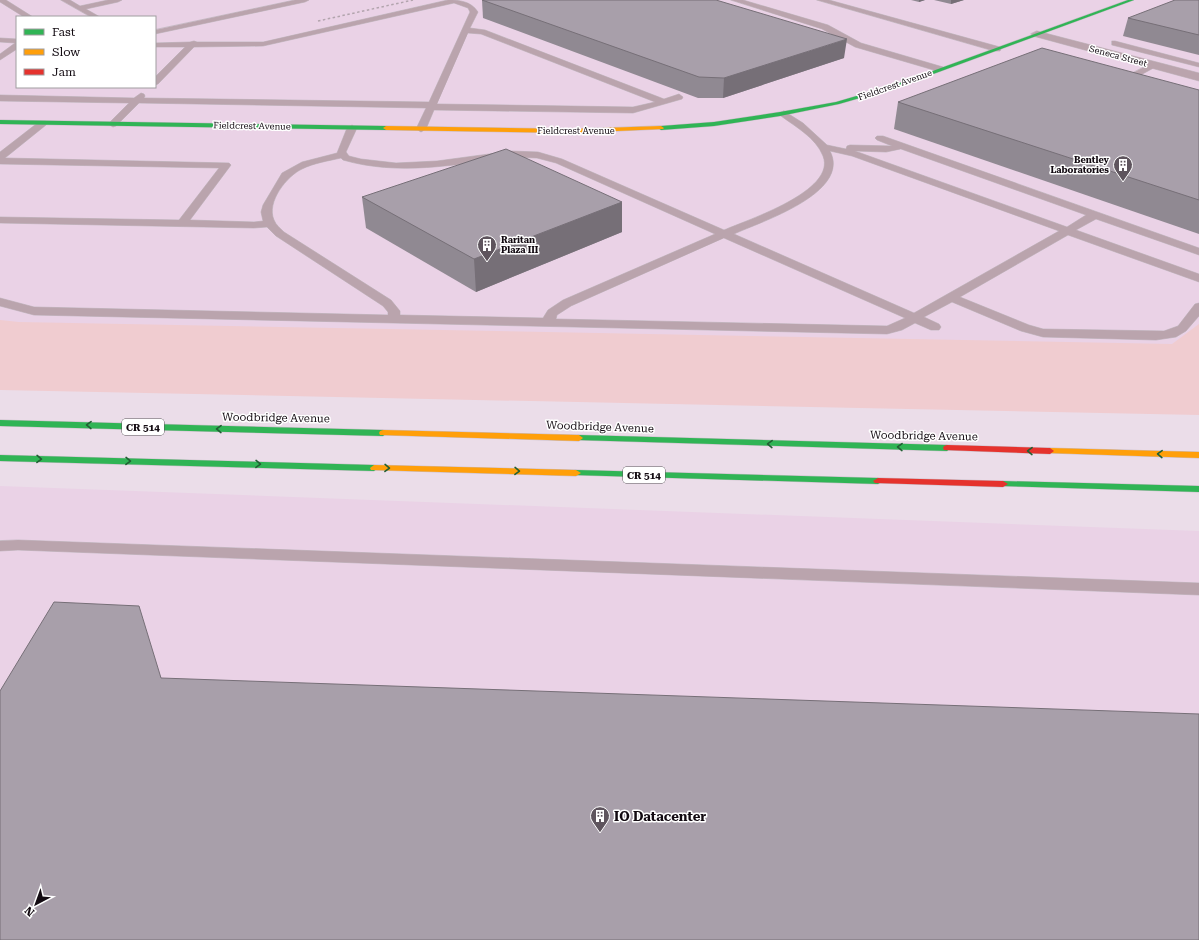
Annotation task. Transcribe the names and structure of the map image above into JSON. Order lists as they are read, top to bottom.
{
  "streets": {
    "main road": ["Fieldcrest Avenue", "Woodbridge Avenue", "CR 514"],
    "street": ["Seneca Street"]
  },
  "crossings": [
    ["Seneca Street", "Fieldcrest Avenue"]
  ],
  "places": {
    "building": ["Bentley Laboratories", "Raritan Plaza III", "IO Datacenter"]
  },
  "legend": ["Fast", "Slow", "Jam"],
  "north": "bottom left"
}
